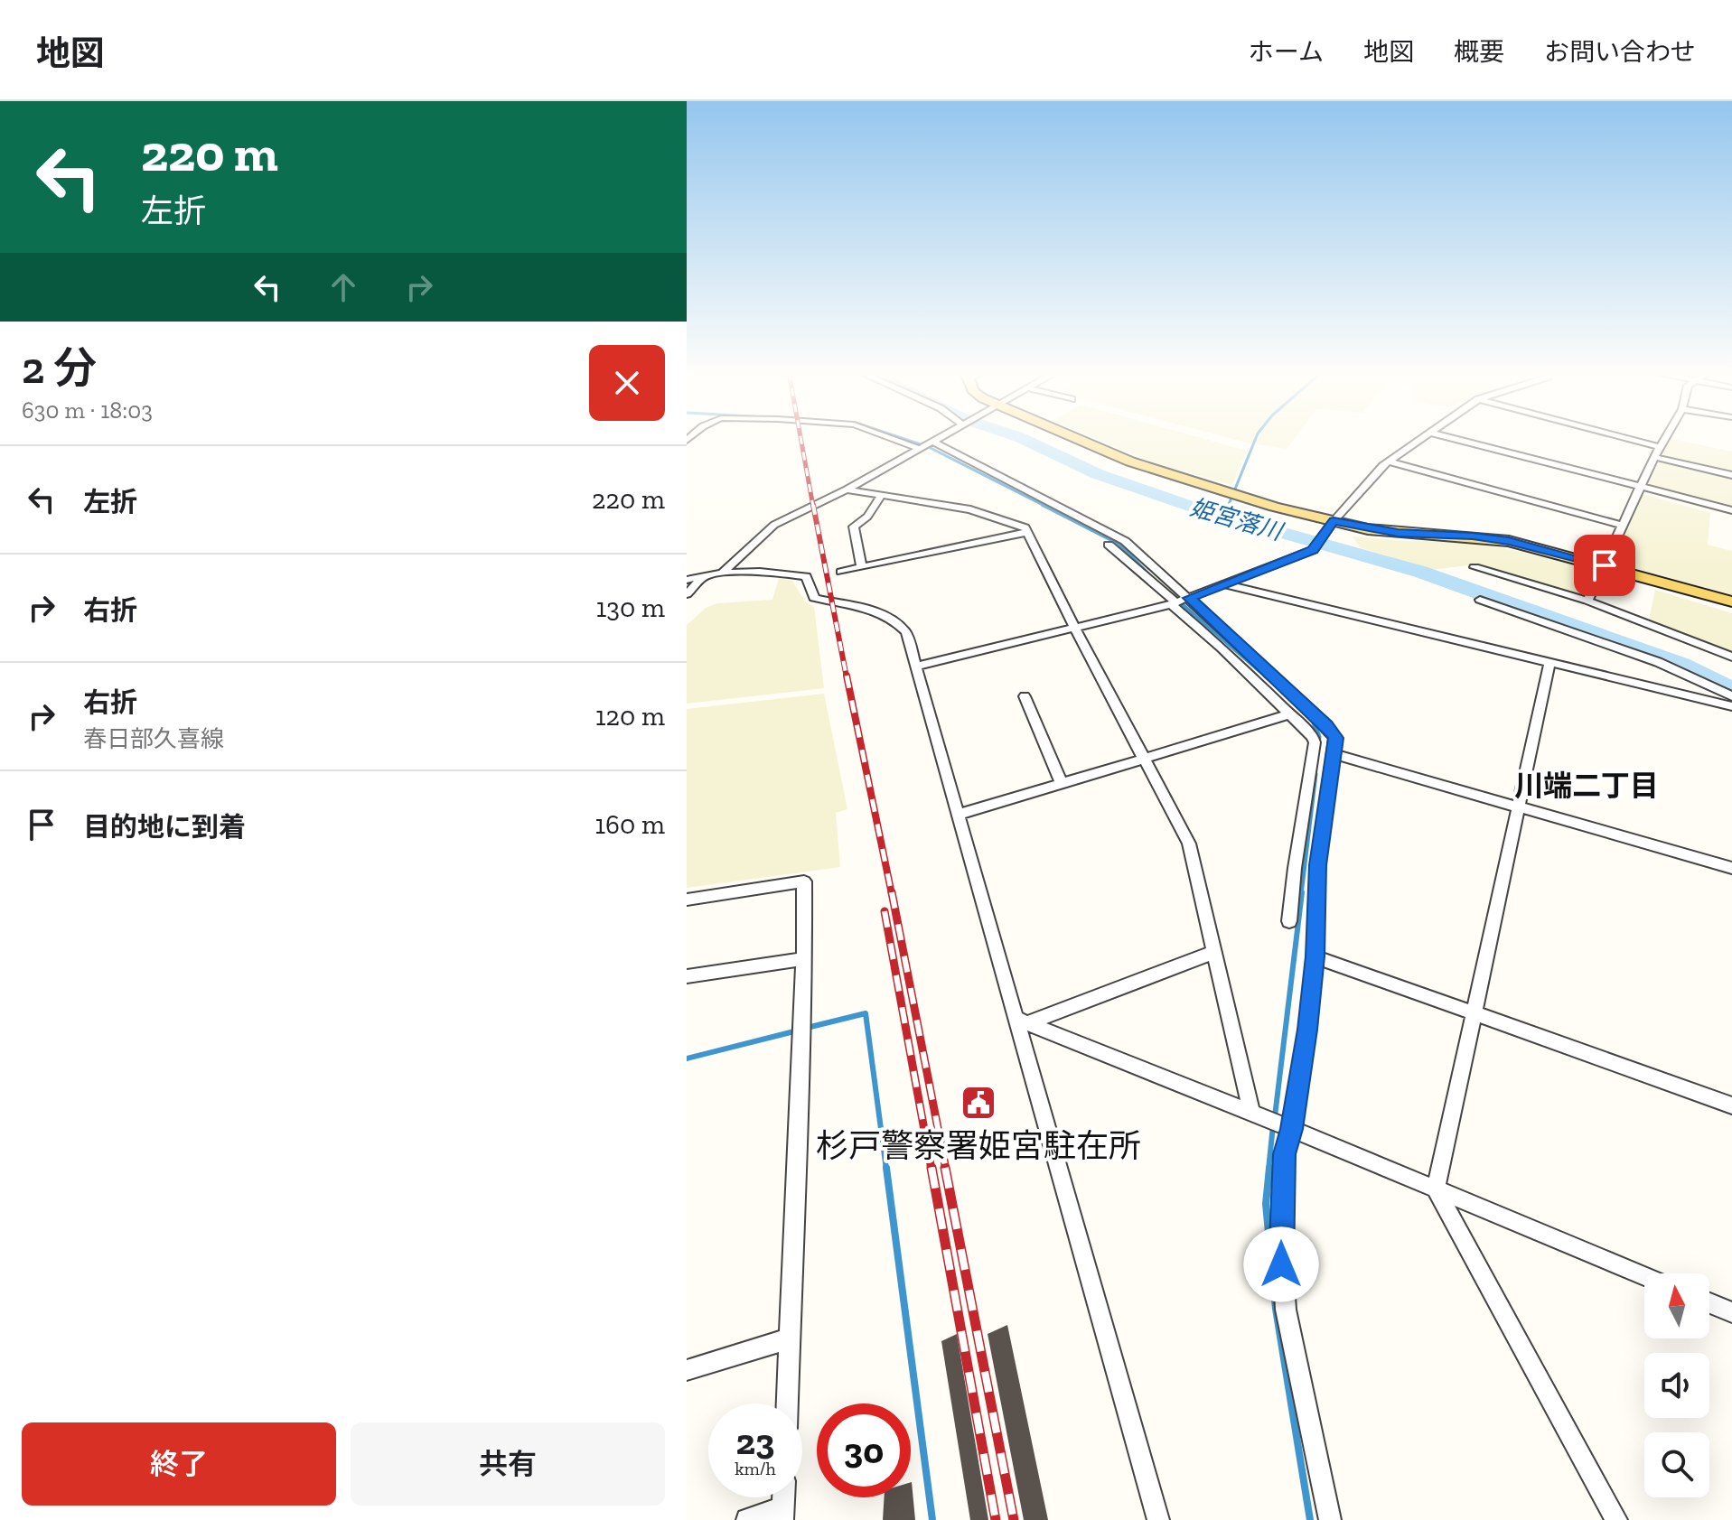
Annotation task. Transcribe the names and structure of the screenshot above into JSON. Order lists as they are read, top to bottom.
{
  "districts": ["川端二丁目"],
  "water": ["姫宮落川"],
  "places": {
    "public building": ["杉戸警察署姫宮駐在所"]
  },
  "north": "top",
  "page": {
    "header": "地図",
    "nav": [
      "ホーム",
      "地図",
      "概要",
      "お問い合わせ"
    ],
    "turn": ["220 m", "左折"],
    "heading": ["2 分", "630 m · 18:03"],
    "list": [
      {
        "name": "左折",
        "value": "220 m"
      },
      {
        "name": "右折",
        "value": "130 m"
      },
      {
        "name": "右折",
        "note": "春日部久喜線",
        "value": "120 m"
      },
      {
        "name": "目的地に到着",
        "value": "160 m"
      }
    ],
    "speed": "23 km/h",
    "limit": "30",
    "buttons": ["終了", "共有"]
  }
}
